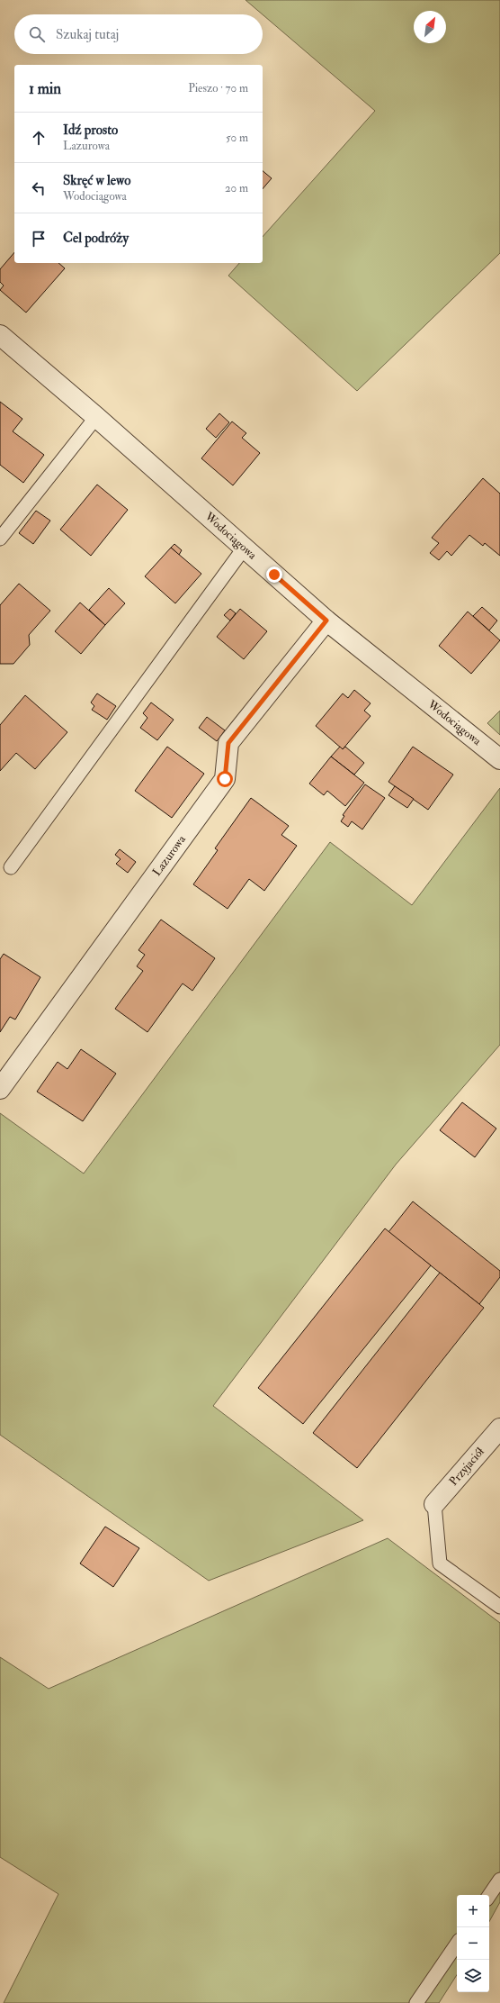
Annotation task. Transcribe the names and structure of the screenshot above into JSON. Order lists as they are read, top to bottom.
{
  "streets": {
    "street": ["Wodociągowa", "Lazurowa", "Przyjaciół"]
  },
  "crossings": [
    ["Wodociągowa", "Lazurowa"]
  ],
  "north": "top right",
  "page": {
    "search": "Szukaj tutaj",
    "heading": ["1 min", "Pieszo · 70 m"],
    "list": [
      ["Idź prosto", "Lazurowa", "50 m"],
      ["Skręć w lewo", "Wodociągowa", "20 m"],
      "Cel podróży"
    ],
    "map_buttons": ["+", "−"]
  }
}
